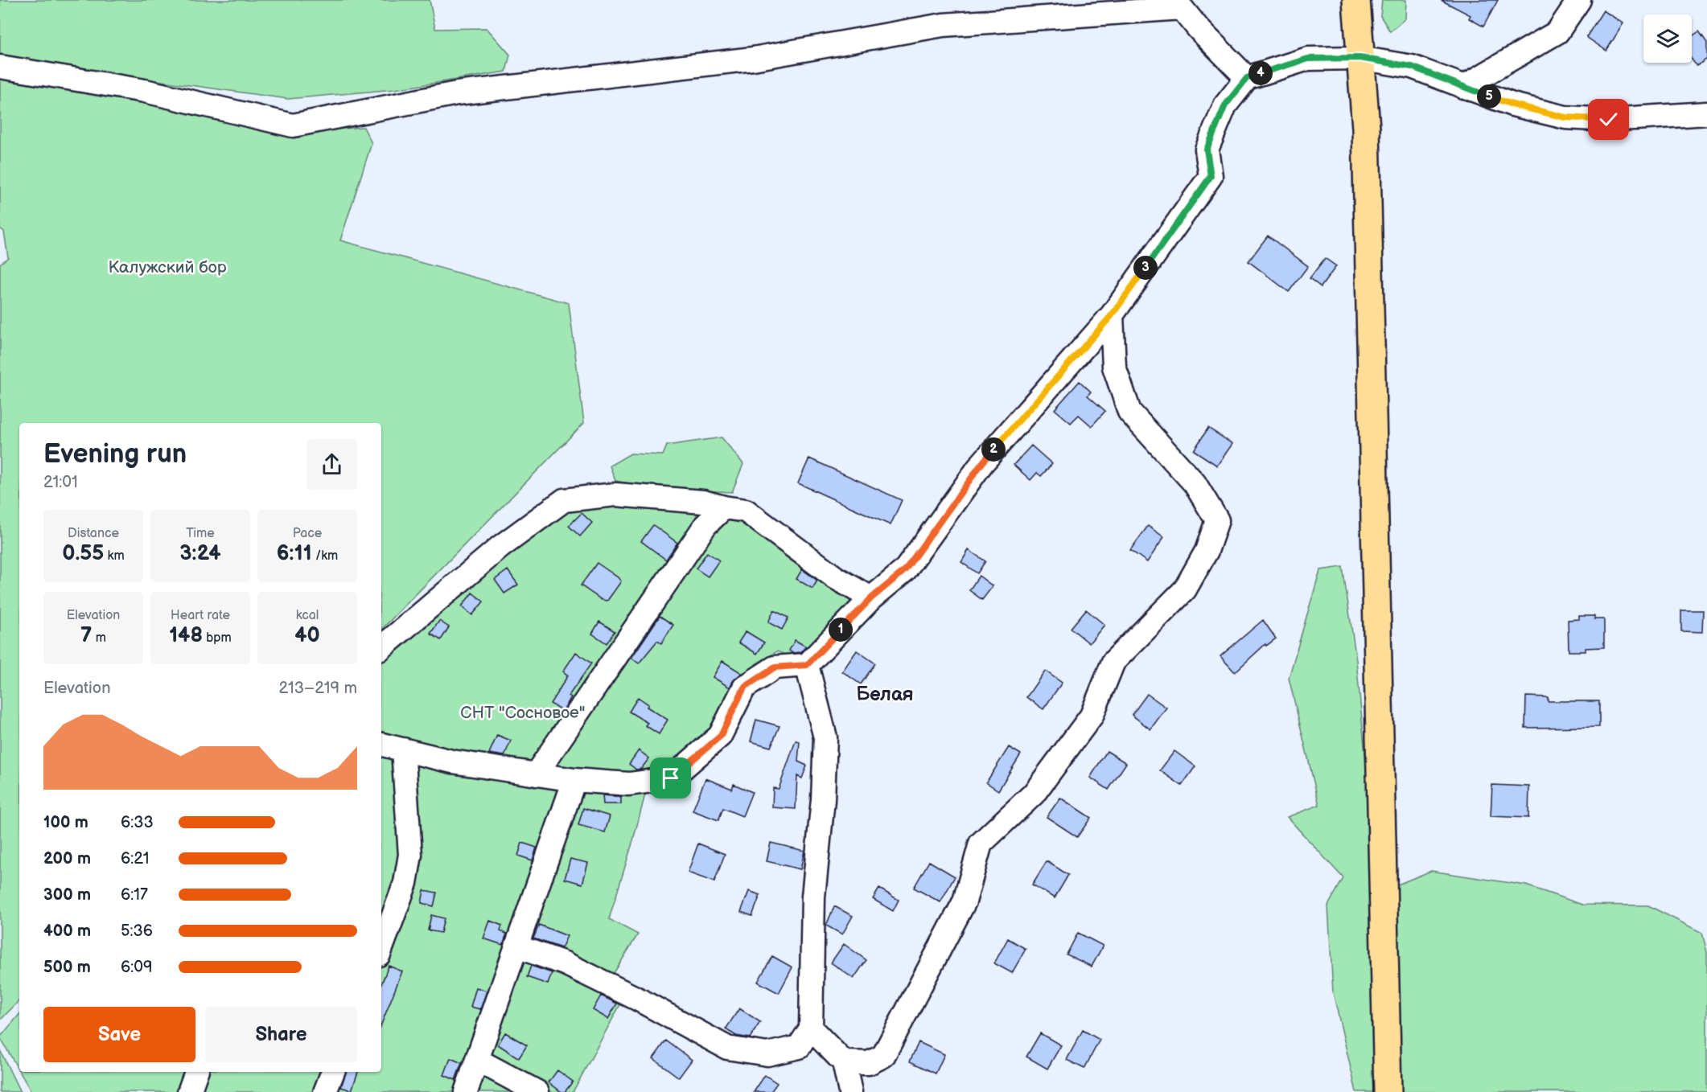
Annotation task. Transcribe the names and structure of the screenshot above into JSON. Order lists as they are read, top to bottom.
{
  "districts": ["Белая"],
  "parks": ["Калужский бор", "СНТ \"Сосновое\""],
  "page": {
    "pins": [
      "4",
      "5",
      "3",
      "2",
      "1"
    ],
    "heading": ["Evening run", "21:01"],
    "stats": [
      ["Distance", "0.55 km"],
      ["Time", "3:24"],
      ["Pace", "6:11 /km"],
      ["Elevation", "7 m"],
      ["Heart rate", "148 bpm"],
      ["kcal", "40"]
    ],
    "chart": ["Elevation", "213–219 m"],
    "list": [
      {
        "name": "100 m",
        "note": "6:33"
      },
      {
        "name": "200 m",
        "note": "6:21"
      },
      {
        "name": "300 m",
        "note": "6:17"
      },
      {
        "name": "400 m",
        "note": "5:36"
      },
      {
        "name": "500 m",
        "note": "6:09"
      }
    ],
    "buttons": ["Save", "Share"]
  }
}
